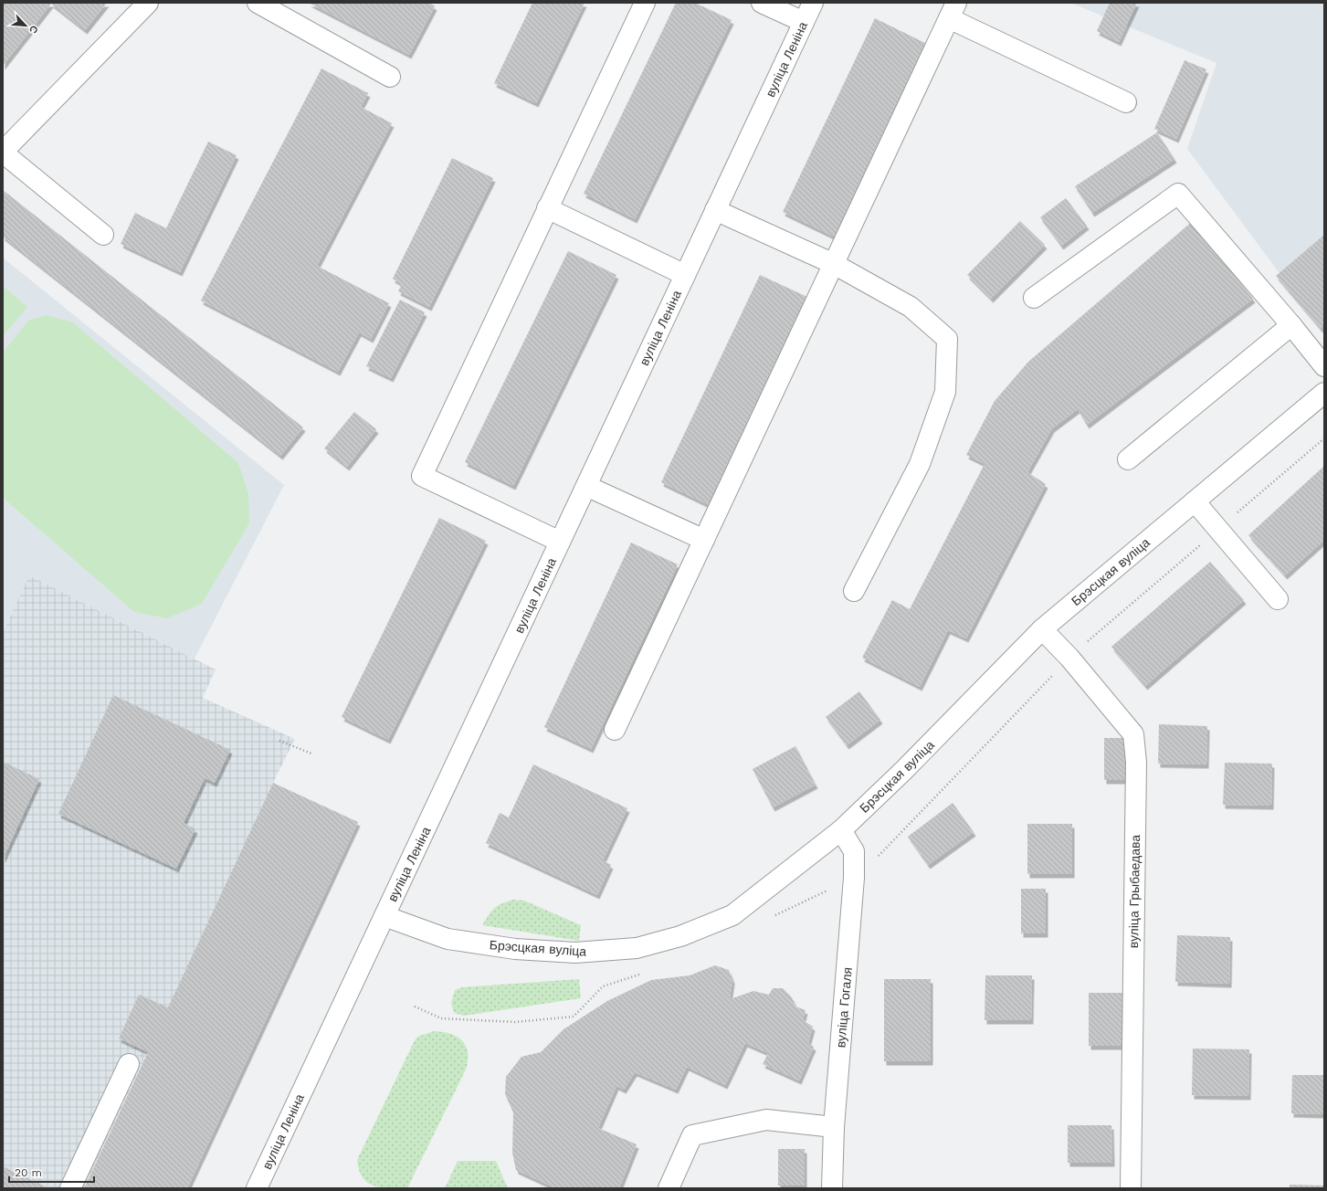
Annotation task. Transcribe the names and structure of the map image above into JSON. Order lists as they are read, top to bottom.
{
  "streets": {
    "main road": [
      "вуліца Леніна",
      "Брэсцкая вуліца",
      "вуліца Грыбаедава",
      "вуліца Гогаля"
    ]
  },
  "crossings": [
    ["вуліца Леніна", "Брэсцкая вуліца"],
    ["Брэсцкая вуліца", "вуліца Грыбаедава"],
    ["Брэсцкая вуліца", "вуліца Гогаля"]
  ],
  "scale_bar": "20 m",
  "north": "bottom right"
}
